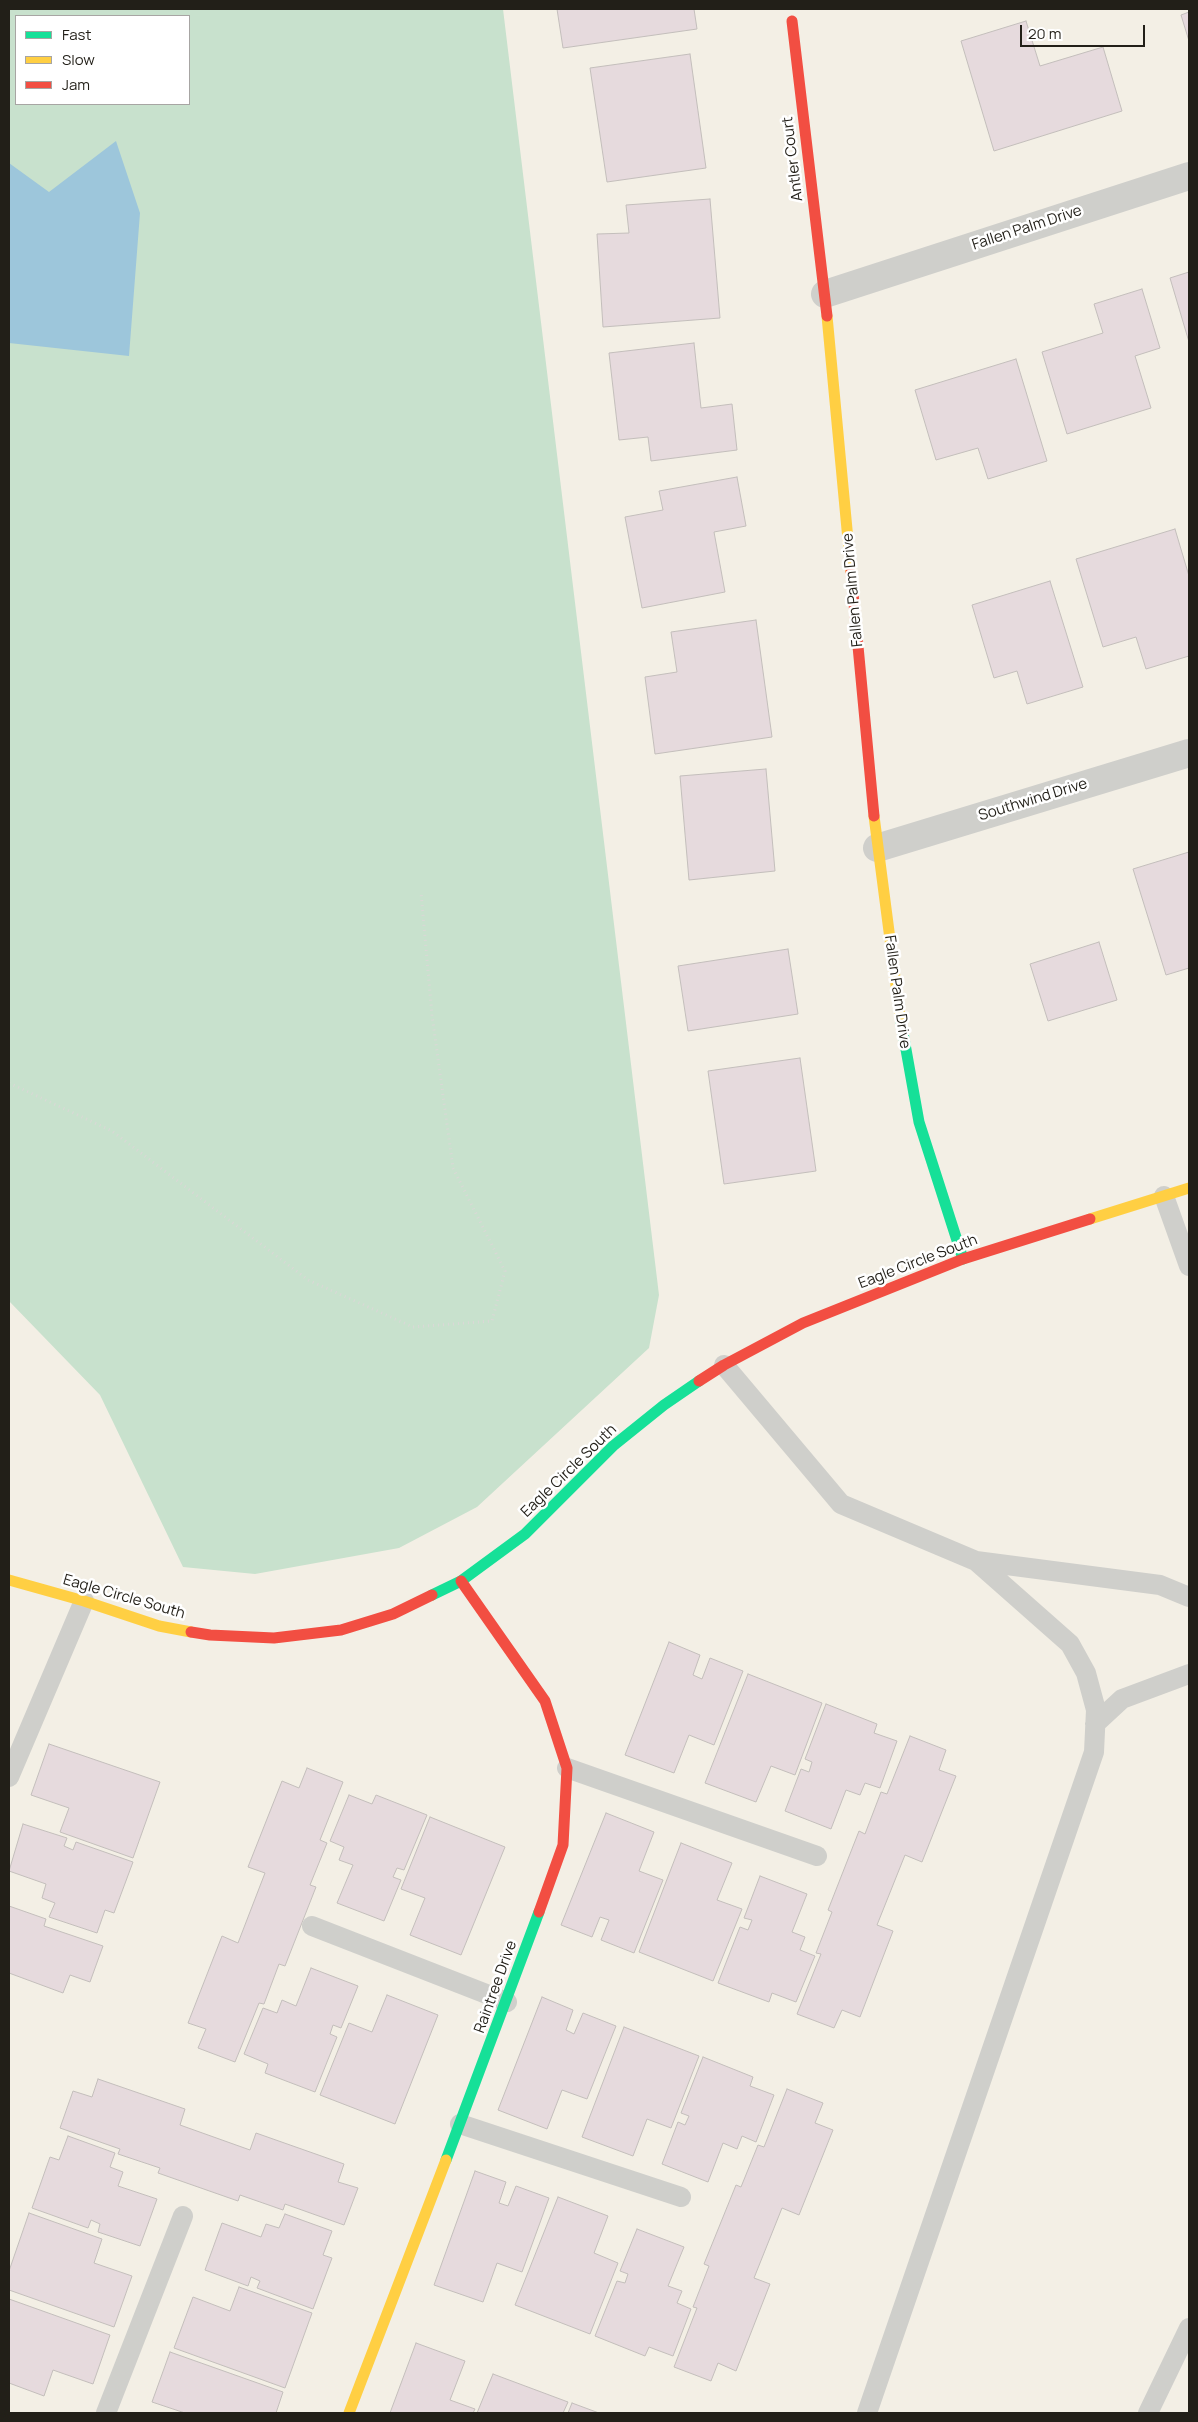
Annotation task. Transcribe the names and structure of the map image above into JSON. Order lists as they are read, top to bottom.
{
  "streets": {
    "street": [
      "Antler Court",
      "Fallen Palm Drive",
      "Southwind Drive",
      "Eagle Circle South",
      "Raintree Drive"
    ]
  },
  "crossings": [
    ["Antler Court", "Fallen Palm Drive"],
    ["Fallen Palm Drive", "Southwind Drive"],
    ["Fallen Palm Drive", "Eagle Circle South"],
    ["Eagle Circle South", "Raintree Drive"]
  ],
  "legend": ["Fast", "Slow", "Jam"],
  "scale_bar": "20 m"
}
